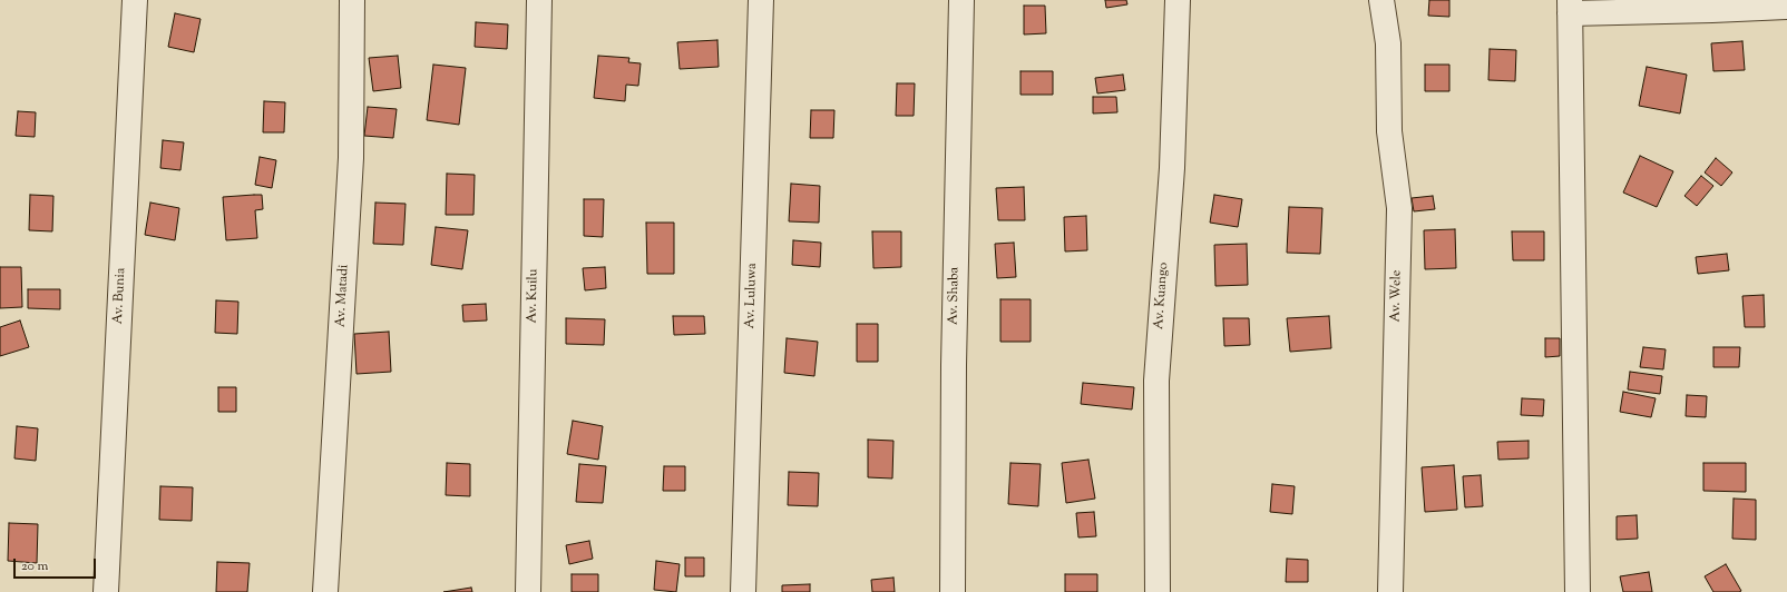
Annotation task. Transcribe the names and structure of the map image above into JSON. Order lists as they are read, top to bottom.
{
  "streets": {
    "street": [
      "Av. Bunia",
      "Av. Matadi",
      "Av. Kuilu",
      "Av. Luluwa",
      "Av. Shaba",
      "Av. Kuango",
      "Av. Wele"
    ]
  },
  "scale_bar": "20 m"
}
